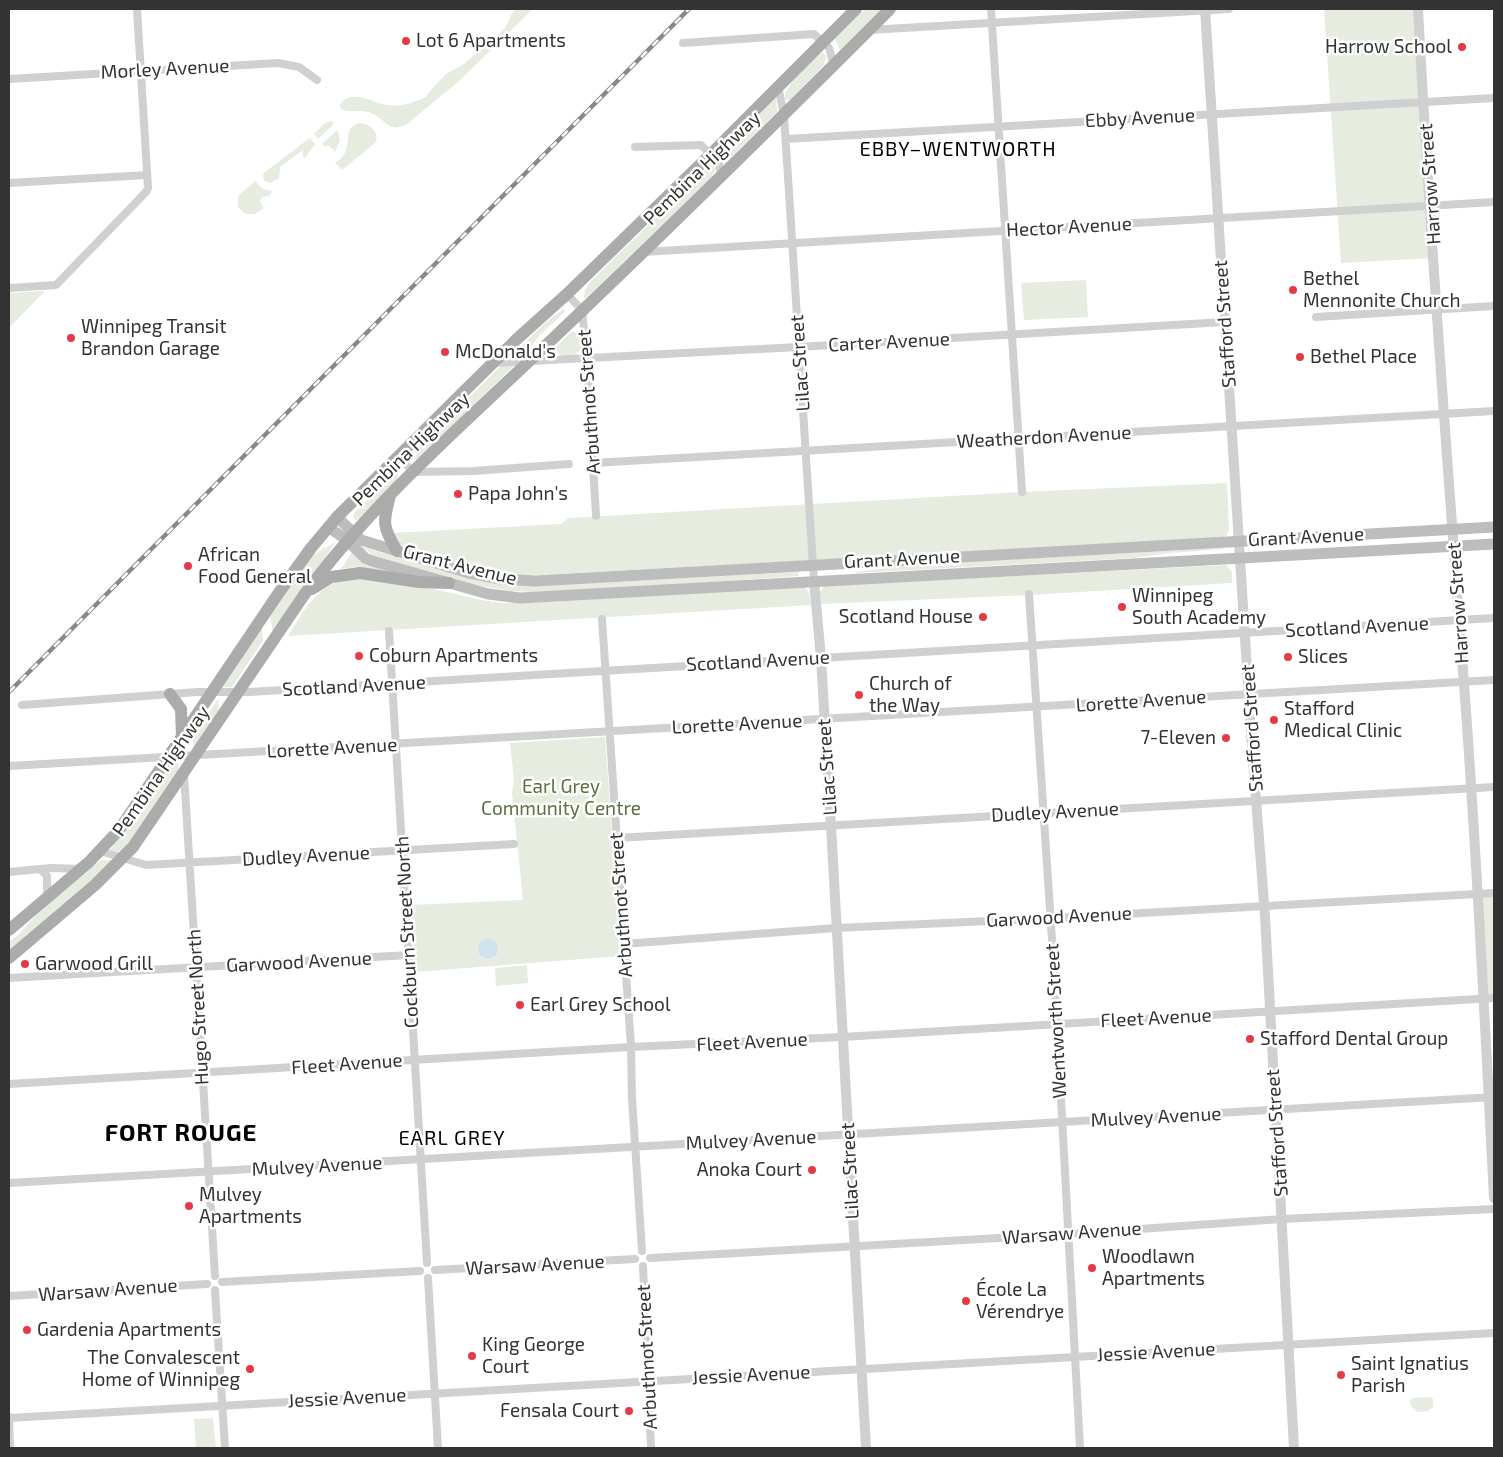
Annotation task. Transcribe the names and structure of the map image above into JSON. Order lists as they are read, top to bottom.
{
  "streets": {
    "main road": ["Pembina Highway", "Grant Avenue"],
    "street": [
      "Morley Avenue",
      "Ebby Avenue",
      "Harrow Street",
      "Hector Avenue",
      "Stafford Street",
      "Carter Avenue",
      "Lilac Street",
      "Arbuthnot Street",
      "Weatherdon Avenue",
      "Scotland Avenue",
      "Lorette Avenue",
      "Dudley Avenue",
      "Garwood Avenue",
      "Cockburn Street North",
      "Hugo Street North",
      "Fleet Avenue",
      "Wentworth Street",
      "Mulvey Avenue",
      "Warsaw Avenue",
      "Jessie Avenue"
    ]
  },
  "crossings": [
    ["Ebby Avenue", "Harrow Street"],
    ["Ebby Avenue", "Stafford Street"],
    ["Ebby Avenue", "Lilac Street"],
    ["Pembina Highway", "Hector Avenue"],
    ["Pembina Highway", "Carter Avenue"],
    ["Pembina Highway", "Lilac Street"],
    ["Pembina Highway", "Arbuthnot Street"],
    ["Pembina Highway", "Grant Avenue"],
    ["Pembina Highway", "Scotland Avenue"],
    ["Pembina Highway", "Lorette Avenue"],
    ["Pembina Highway", "Dudley Avenue"],
    ["Pembina Highway", "Hugo Street North"],
    ["Harrow Street", "Hector Avenue"],
    ["Harrow Street", "Weatherdon Avenue"],
    ["Harrow Street", "Grant Avenue"],
    ["Harrow Street", "Scotland Avenue"],
    ["Harrow Street", "Lorette Avenue"],
    ["Harrow Street", "Dudley Avenue"],
    ["Harrow Street", "Garwood Avenue"],
    ["Harrow Street", "Fleet Avenue"],
    ["Harrow Street", "Mulvey Avenue"],
    ["Hector Avenue", "Stafford Street"],
    ["Hector Avenue", "Lilac Street"],
    ["Stafford Street", "Carter Avenue"],
    ["Stafford Street", "Weatherdon Avenue"],
    ["Stafford Street", "Grant Avenue"],
    ["Stafford Street", "Scotland Avenue"],
    ["Stafford Street", "Lorette Avenue"],
    ["Stafford Street", "Dudley Avenue"],
    ["Stafford Street", "Garwood Avenue"],
    ["Stafford Street", "Fleet Avenue"],
    ["Stafford Street", "Mulvey Avenue"],
    ["Stafford Street", "Warsaw Avenue"],
    ["Stafford Street", "Jessie Avenue"],
    ["Carter Avenue", "Lilac Street"],
    ["Carter Avenue", "Arbuthnot Street"],
    ["Lilac Street", "Weatherdon Avenue"],
    ["Lilac Street", "Grant Avenue"],
    ["Lilac Street", "Scotland Avenue"],
    ["Lilac Street", "Lorette Avenue"],
    ["Lilac Street", "Dudley Avenue"],
    ["Lilac Street", "Garwood Avenue"],
    ["Lilac Street", "Fleet Avenue"],
    ["Lilac Street", "Mulvey Avenue"],
    ["Lilac Street", "Warsaw Avenue"],
    ["Lilac Street", "Jessie Avenue"],
    ["Arbuthnot Street", "Weatherdon Avenue"],
    ["Arbuthnot Street", "Scotland Avenue"],
    ["Arbuthnot Street", "Lorette Avenue"],
    ["Arbuthnot Street", "Dudley Avenue"],
    ["Arbuthnot Street", "Garwood Avenue"],
    ["Arbuthnot Street", "Fleet Avenue"],
    ["Arbuthnot Street", "Mulvey Avenue"],
    ["Arbuthnot Street", "Warsaw Avenue"],
    ["Arbuthnot Street", "Jessie Avenue"],
    ["Scotland Avenue", "Cockburn Street North"],
    ["Scotland Avenue", "Wentworth Street"],
    ["Lorette Avenue", "Cockburn Street North"],
    ["Lorette Avenue", "Wentworth Street"],
    ["Dudley Avenue", "Cockburn Street North"],
    ["Dudley Avenue", "Hugo Street North"],
    ["Dudley Avenue", "Wentworth Street"],
    ["Garwood Avenue", "Cockburn Street North"],
    ["Garwood Avenue", "Hugo Street North"],
    ["Garwood Avenue", "Wentworth Street"],
    ["Cockburn Street North", "Fleet Avenue"],
    ["Cockburn Street North", "Mulvey Avenue"],
    ["Cockburn Street North", "Warsaw Avenue"],
    ["Hugo Street North", "Fleet Avenue"],
    ["Hugo Street North", "Mulvey Avenue"],
    ["Hugo Street North", "Warsaw Avenue"],
    ["Fleet Avenue", "Wentworth Street"],
    ["Wentworth Street", "Mulvey Avenue"],
    ["Wentworth Street", "Warsaw Avenue"],
    ["Wentworth Street", "Jessie Avenue"]
  ],
  "districts": ["EBBY–WENTWORTH", "FORT ROUGE", "EARL GREY"],
  "parks": ["Earl Grey Community Centre"],
  "places": [
    "Lot 6 Apartments",
    "Harrow School",
    "Bethel Mennonite Church",
    "Winnipeg Transit Brandon Garage",
    "McDonald's",
    "Bethel Place",
    "Papa John's",
    "African Food General",
    "Winnipeg South Academy",
    "Scotland House",
    "Coburn Apartments",
    "Slices",
    "Church of the Way",
    "Stafford Medical Clinic",
    "7-Eleven",
    "Garwood Grill",
    "Earl Grey School",
    "Stafford Dental Group",
    "Anoka Court",
    "Mulvey Apartments",
    "Woodlawn Apartments",
    "École La Vérendrye",
    "Gardenia Apartments",
    "King George Court",
    "The Convalescent Home of Winnipeg",
    "Saint Ignatius Parish",
    "Fensala Court"
  ]
}
